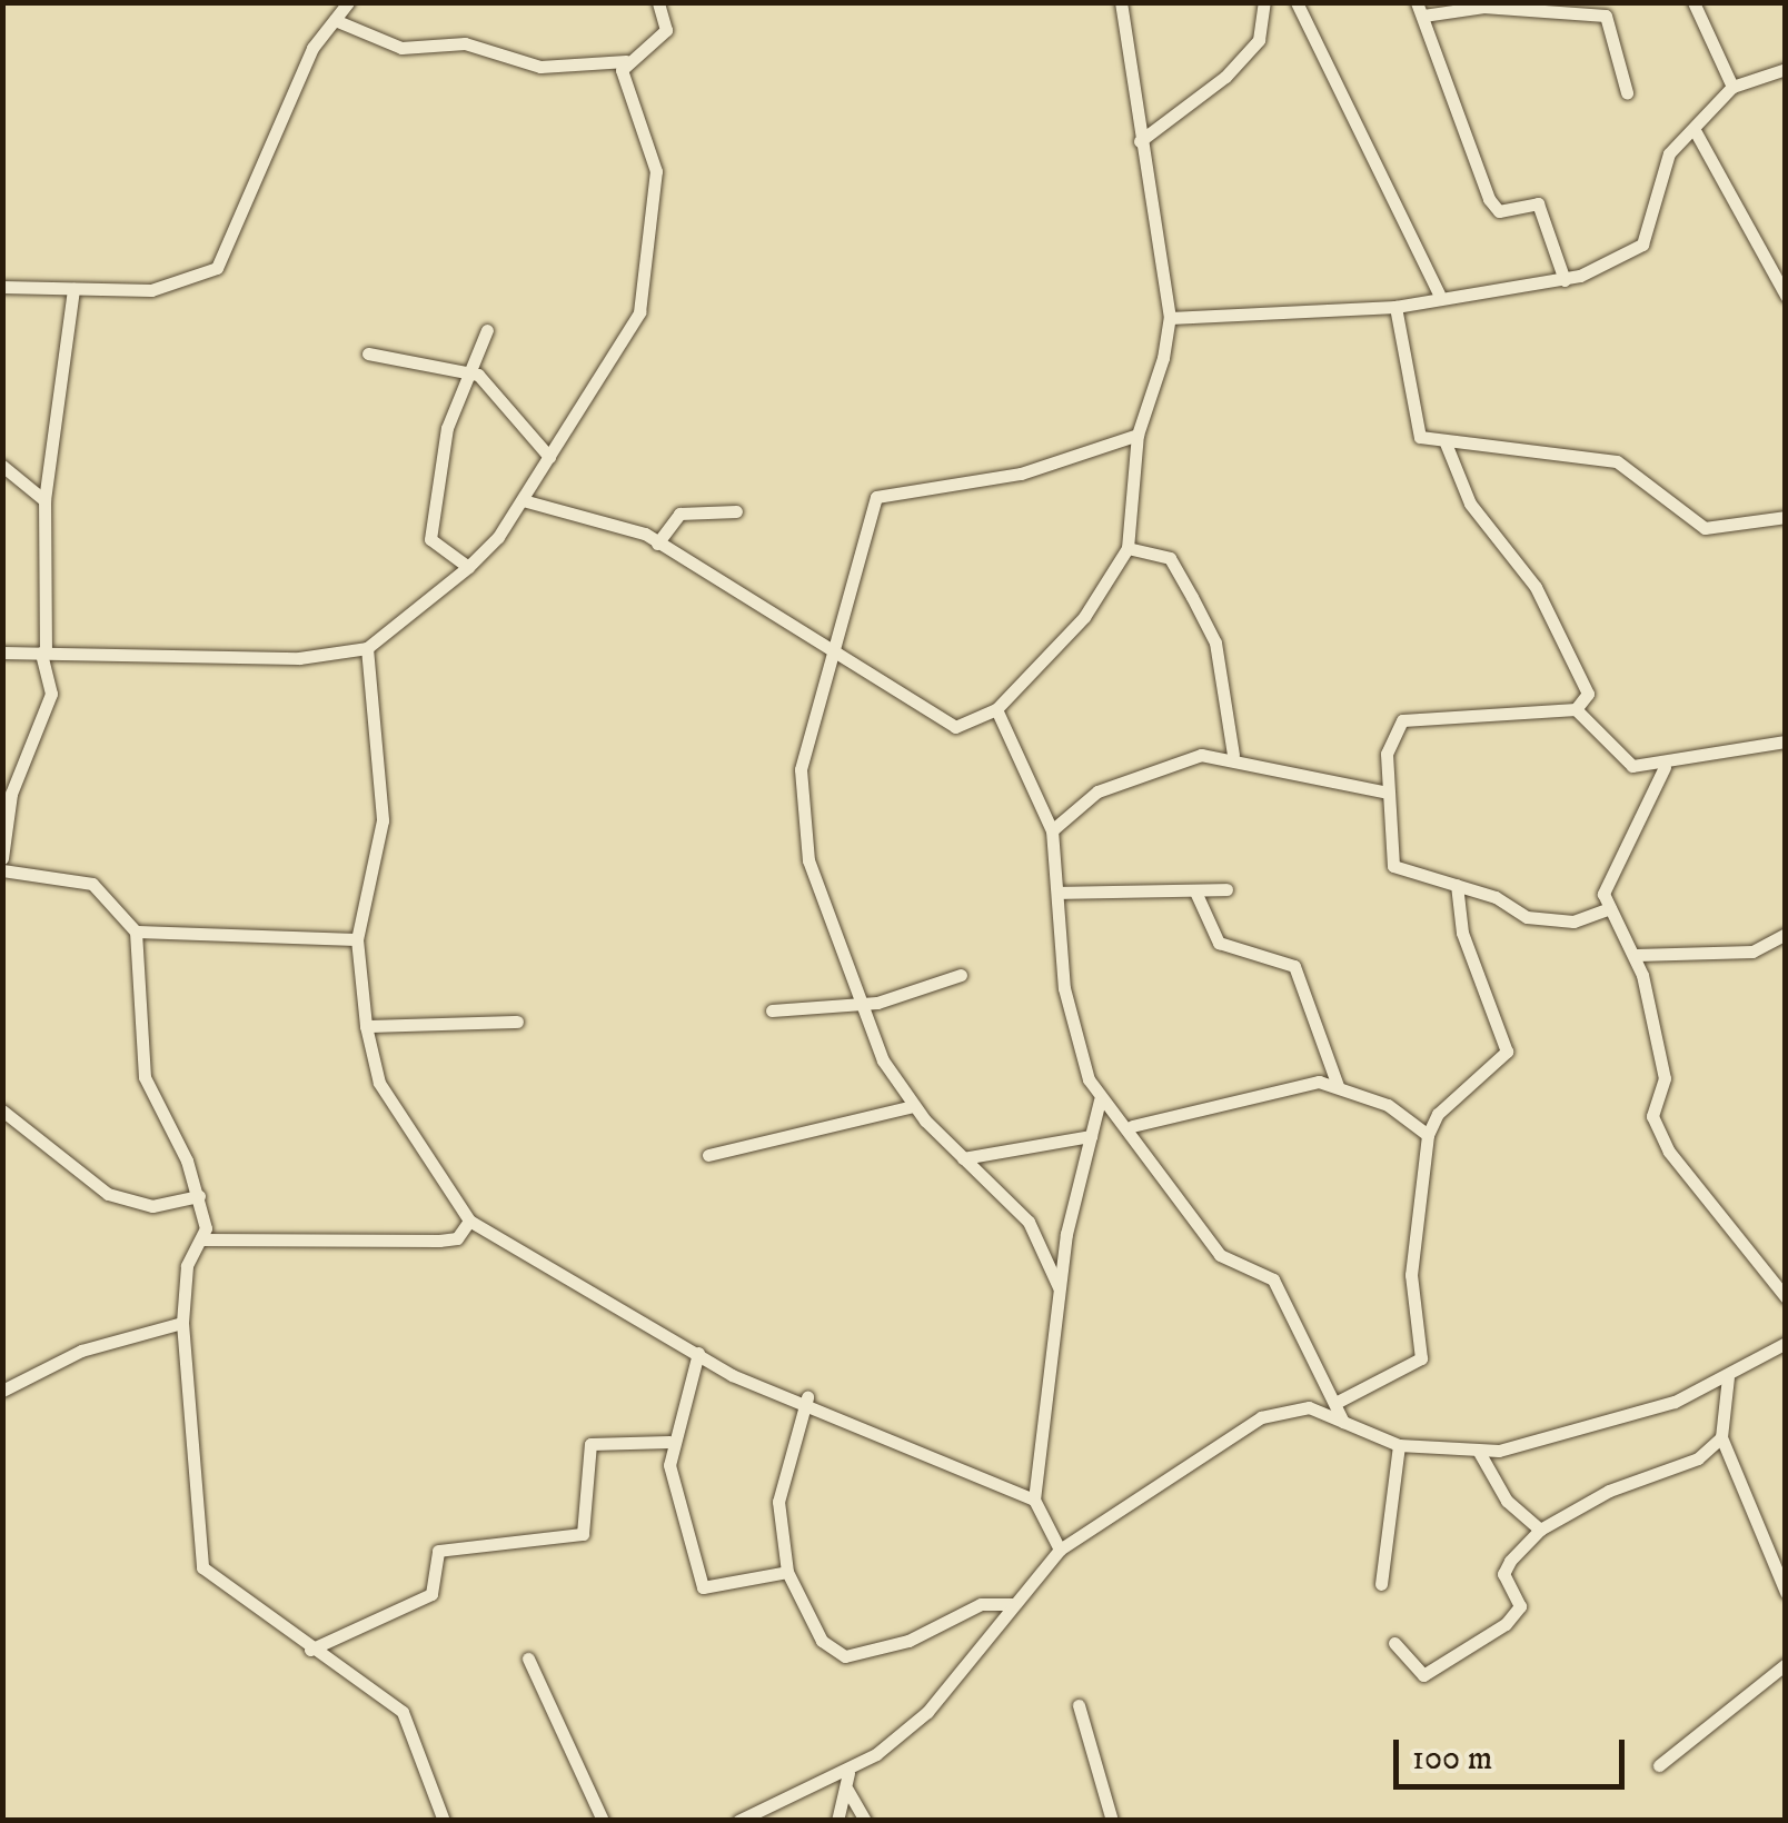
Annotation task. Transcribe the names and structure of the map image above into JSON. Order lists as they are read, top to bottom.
{
  "scale_bar": "100 m"
}
